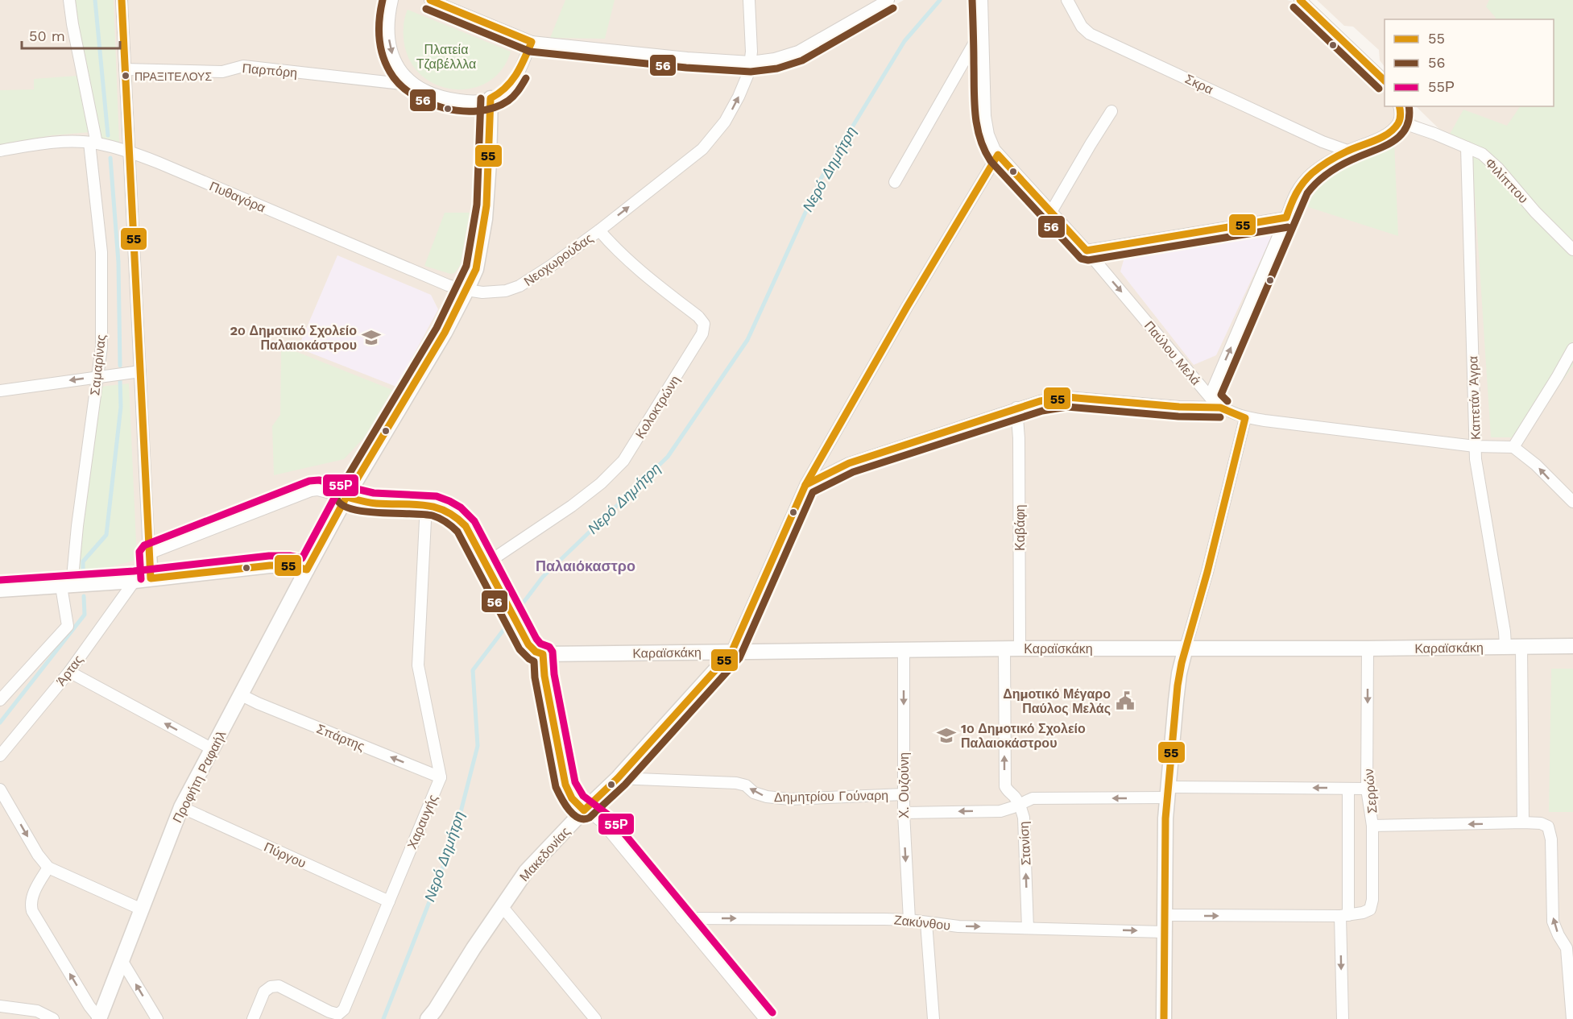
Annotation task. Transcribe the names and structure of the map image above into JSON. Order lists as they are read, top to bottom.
{
  "streets": {
    "street": [
      "Παρπόρη",
      "Σκρα",
      "Φιλίππου",
      "Πυθαγόρα",
      "Νεοχωρούδας",
      "Παύλου Μελά",
      "Σαμαρίνας",
      "Καπετάν Άγρα",
      "Κολοκτρώνη",
      "Καβάφη",
      "Καραϊσκάκη",
      "Άρτας",
      "Σπάρτης",
      "Προφήτη Ραφαήλ",
      "Χ. Ουζούνη",
      "Σερρών",
      "Δημητρίου Γούναρη",
      "Χαραυγής",
      "Στανίση",
      "Μακεδονίας",
      "Πύργου",
      "Ζακύνθου"
    ]
  },
  "crossings": [
    ["Φιλίππου", "Καπετάν Άγρα"],
    ["Πυθαγόρα", "Νεοχωρούδας"],
    ["Πυθαγόρα", "Σαμαρίνας"],
    ["Νεοχωρούδας", "Κολοκτρώνη"],
    ["Παύλου Μελά", "Καπετάν Άγρα"],
    ["Παύλου Μελά", "Μακεδονίας"],
    ["Καπετάν Άγρα", "Καραϊσκάκη"],
    ["Καβάφη", "Καραϊσκάκη"],
    ["Καραϊσκάκη", "Χ. Ουζούνη"],
    ["Καραϊσκάκη", "Σερρών"],
    ["Καραϊσκάκη", "Στανίση"],
    ["Καραϊσκάκη", "Μακεδονίας"],
    ["Σπάρτης", "Προφήτη Ραφαήλ"],
    ["Σπάρτης", "Χαραυγής"],
    ["Προφήτη Ραφαήλ", "Πύργου"],
    ["Χ. Ουζούνη", "Δημητρίου Γούναρη"],
    ["Χ. Ουζούνη", "Ζακύνθου"],
    ["Σερρών", "Δημητρίου Γούναρη"],
    ["Δημητρίου Γούναρη", "Στανίση"],
    ["Δημητρίου Γούναρη", "Μακεδονίας"],
    ["Χαραυγής", "Πύργου"],
    ["Στανίση", "Ζακύνθου"]
  ],
  "one_way": [
    "Νεοχωρούδας",
    "Σπάρτης",
    "Χ. Ουζούνη",
    "Σερρών",
    "Δημητρίου Γούναρη",
    "Στανίση",
    "Ζακύνθου"
  ],
  "districts": ["Παλαιόκαστρο"],
  "water": ["Νερό Δημήτρη"],
  "parks": ["Πλατεία Τζαβέλλλα"],
  "places": {
    "other": ["ΠΡΑΞΙΤΕΛΟΥΣ"],
    "school or university": ["2ο Δημοτικό Σχολείο Παλαιοκάστρου", "1ο Δημοτικό Σχολείο Παλαιοκάστρου"],
    "public building": ["Δημοτικό Μέγαρο Παύλος Μελάς"]
  },
  "lines": ["transit line 55", "transit line 56", "transit line 55Ρ"],
  "legend": ["55", "56", "55Ρ"],
  "scale_bar": "50 m"
}
